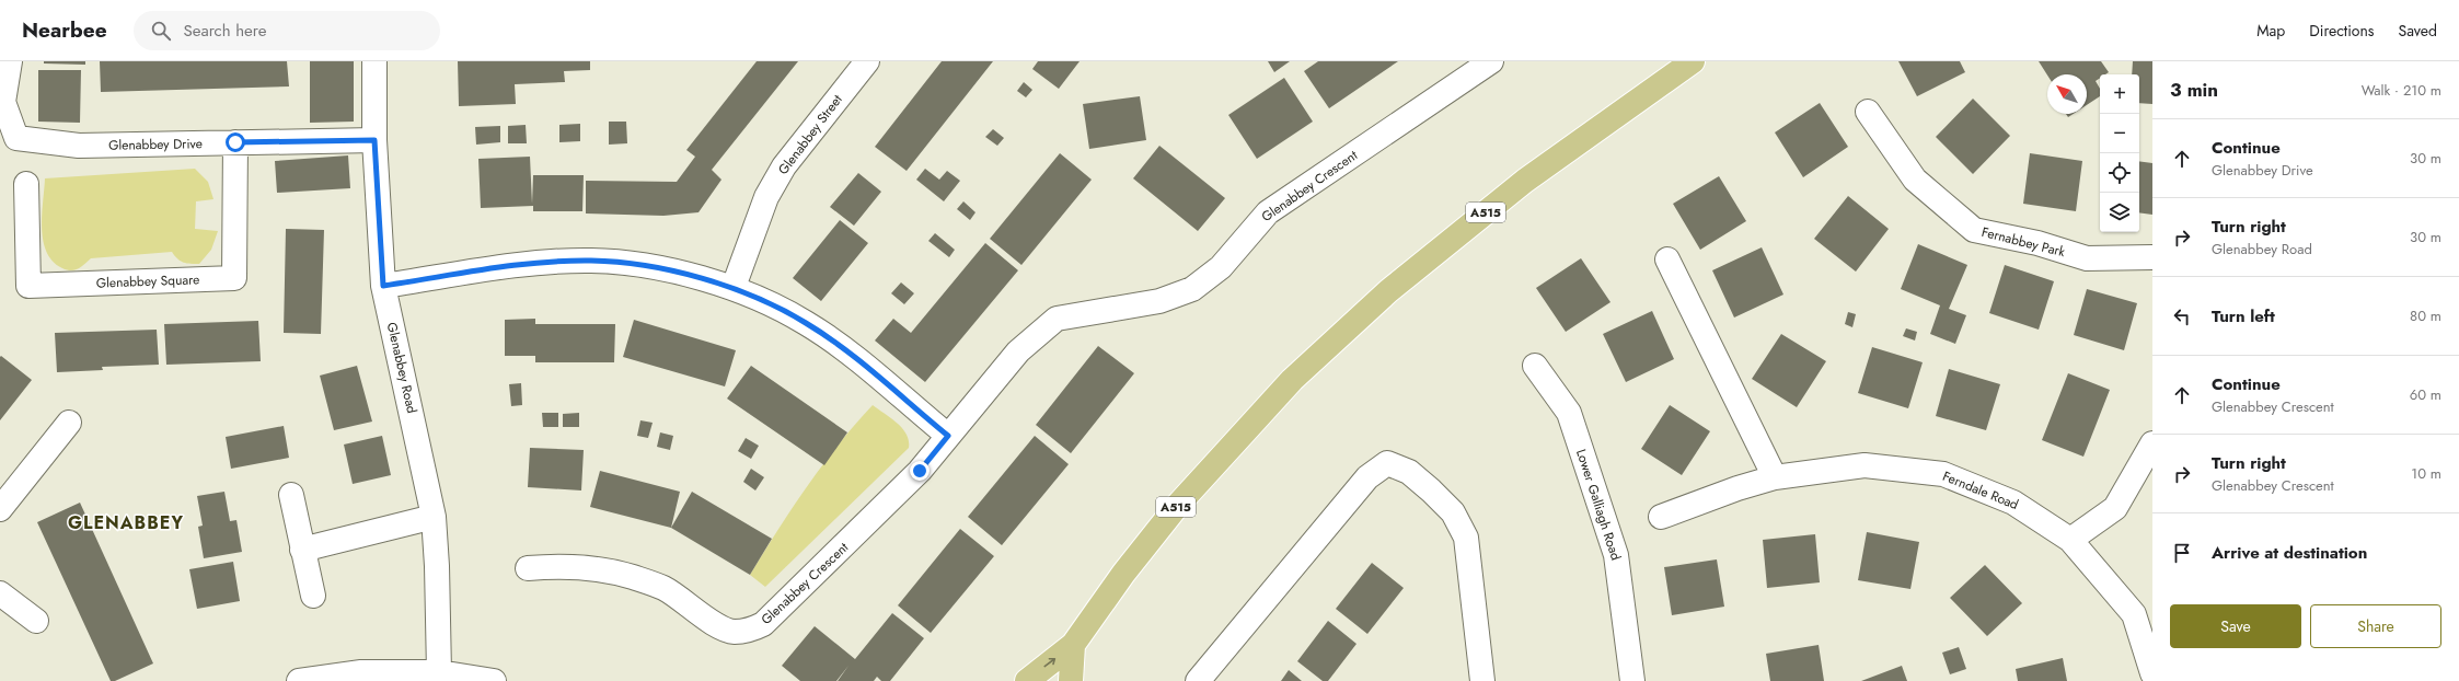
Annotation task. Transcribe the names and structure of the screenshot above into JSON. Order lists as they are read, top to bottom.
{
  "streets": {
    "highway": ["A515"],
    "street": [
      "Glenabbey Street",
      "Glenabbey Drive",
      "Glenabbey Crescent",
      "Fernabbey Park",
      "Glenabbey Square",
      "Glenabbey Road",
      "Ferndale Road",
      "Lower Galliagh Road"
    ]
  },
  "crossings": [
    ["Glenabbey Drive", "Glenabbey Square"],
    ["Glenabbey Drive", "Glenabbey Road"]
  ],
  "districts": ["GLENABBEY"],
  "north": "top left",
  "page": {
    "header": "Nearbee",
    "search": "Search here",
    "nav": ["Map", "Directions", "Saved"],
    "heading": ["3 min", "Walk · 210 m"],
    "map_buttons": ["+", "−"],
    "list": [
      ["Continue", "Glenabbey Drive", "30 m"],
      ["Turn right", "Glenabbey Road", "30 m"],
      ["Turn left", "80 m"],
      ["Continue", "Glenabbey Crescent", "60 m"],
      ["Turn right", "Glenabbey Crescent", "10 m"],
      "Arrive at destination"
    ],
    "buttons": ["Save", "Share"]
  }
}
